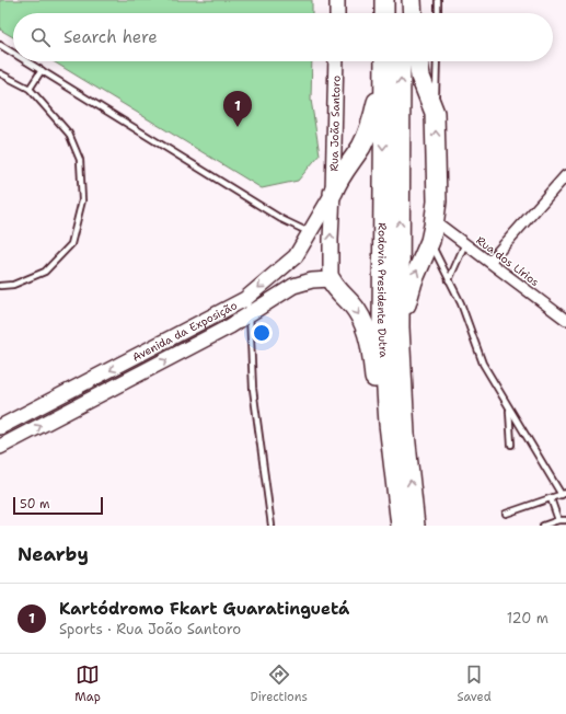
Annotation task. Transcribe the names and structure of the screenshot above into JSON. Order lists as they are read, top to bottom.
{
  "streets": {
    "highway": ["Rodovia Presidente Dutra"],
    "main road": ["Rua João Santoro", "Avenida da Exposição"],
    "street": ["Rua dos Lírios"]
  },
  "crossings": [
    ["Rua João Santoro", "Avenida da Exposição"]
  ],
  "one_way": ["Rua João Santoro"],
  "scale_bar": "50 m",
  "page": {
    "search": "Search here",
    "pins": "1",
    "scale": "50 m",
    "heading": "Nearby",
    "list": [
      {
        "mark": "1",
        "name": "Kartódromo Fkart Guaratinguetá",
        "note": "Sports · Rua João Santoro",
        "value": "120 m"
      }
    ],
    "nav": ["Map", "Directions", "Saved"]
  }
}
